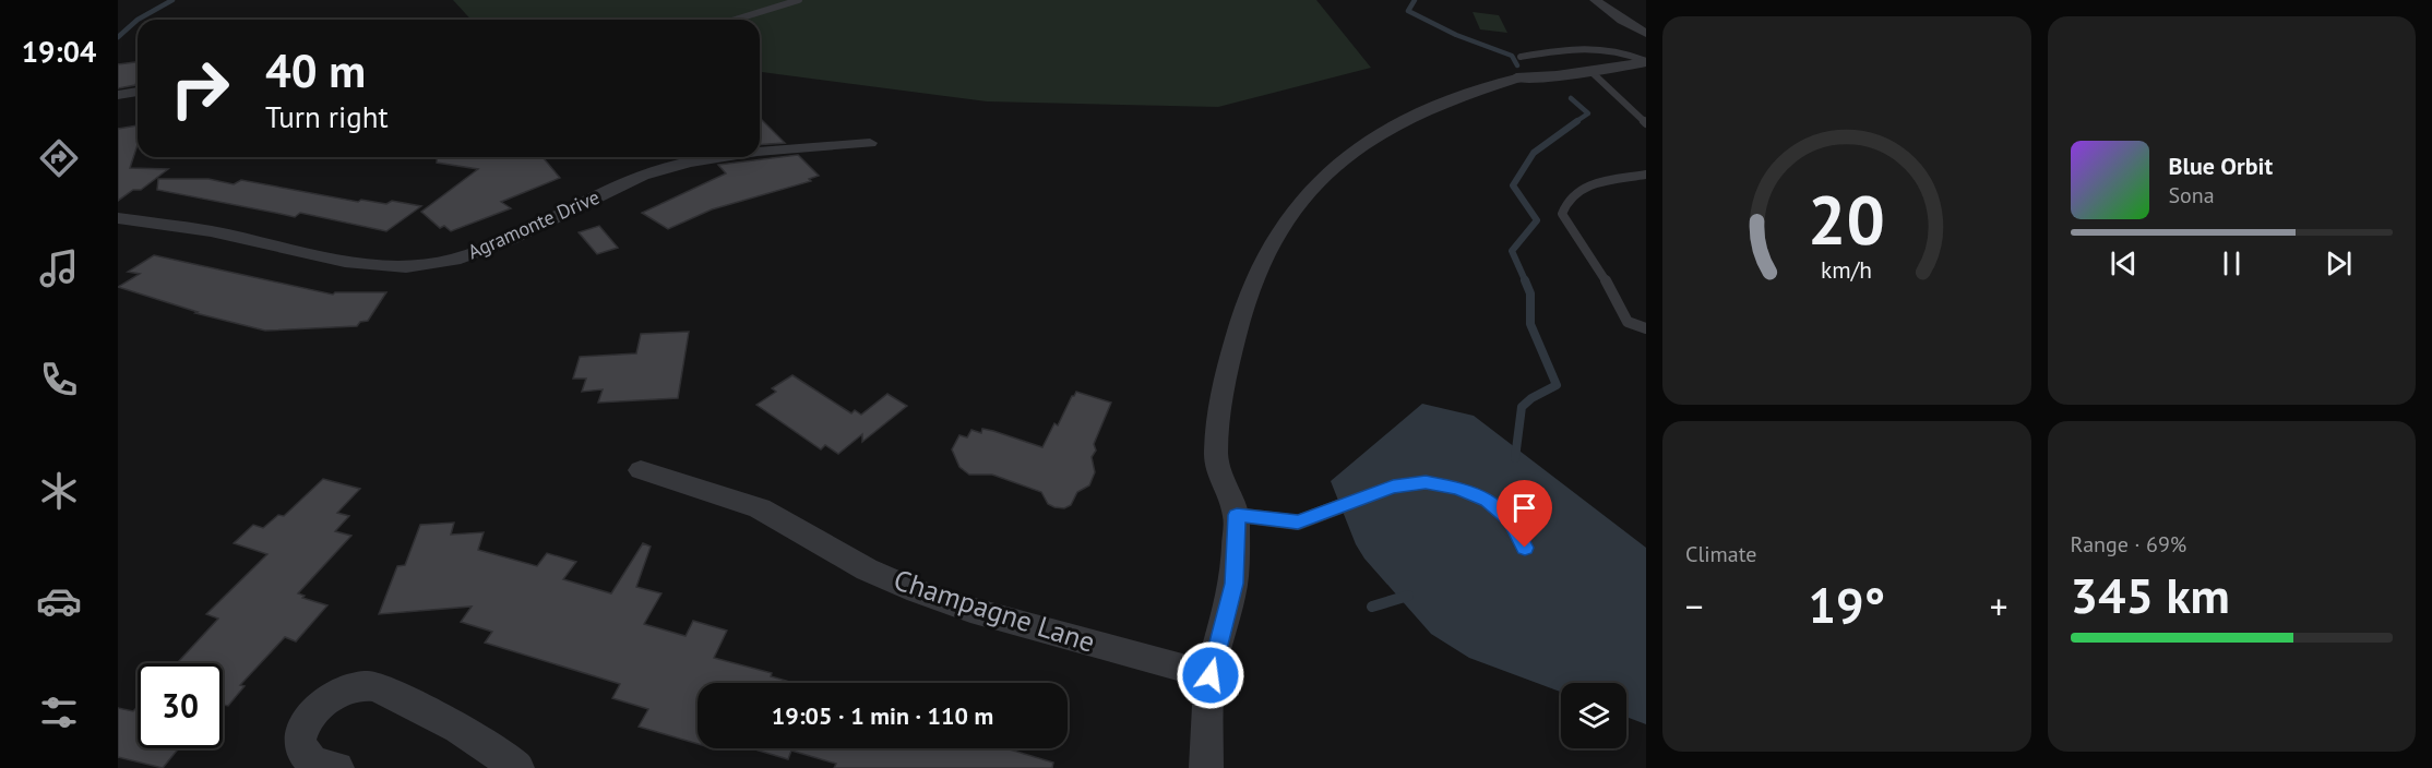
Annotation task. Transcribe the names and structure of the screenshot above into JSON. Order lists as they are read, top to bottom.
{
  "streets": {
    "street": ["Agramonte Drive", "Champagne Lane"]
  },
  "page": {
    "tabs": "19:04",
    "turn": ["40 m", "Turn right"],
    "song": ["Blue Orbit", "Sona"],
    "tile": [
      "Climate",
      ["Range · 69%", "345 km"]
    ],
    "heat": ["−", "19°", "+"],
    "limit": "30",
    "trip": "19:05 · 1 min · 110 m",
    "gauge": ["20", "km/h"]
  }
}
